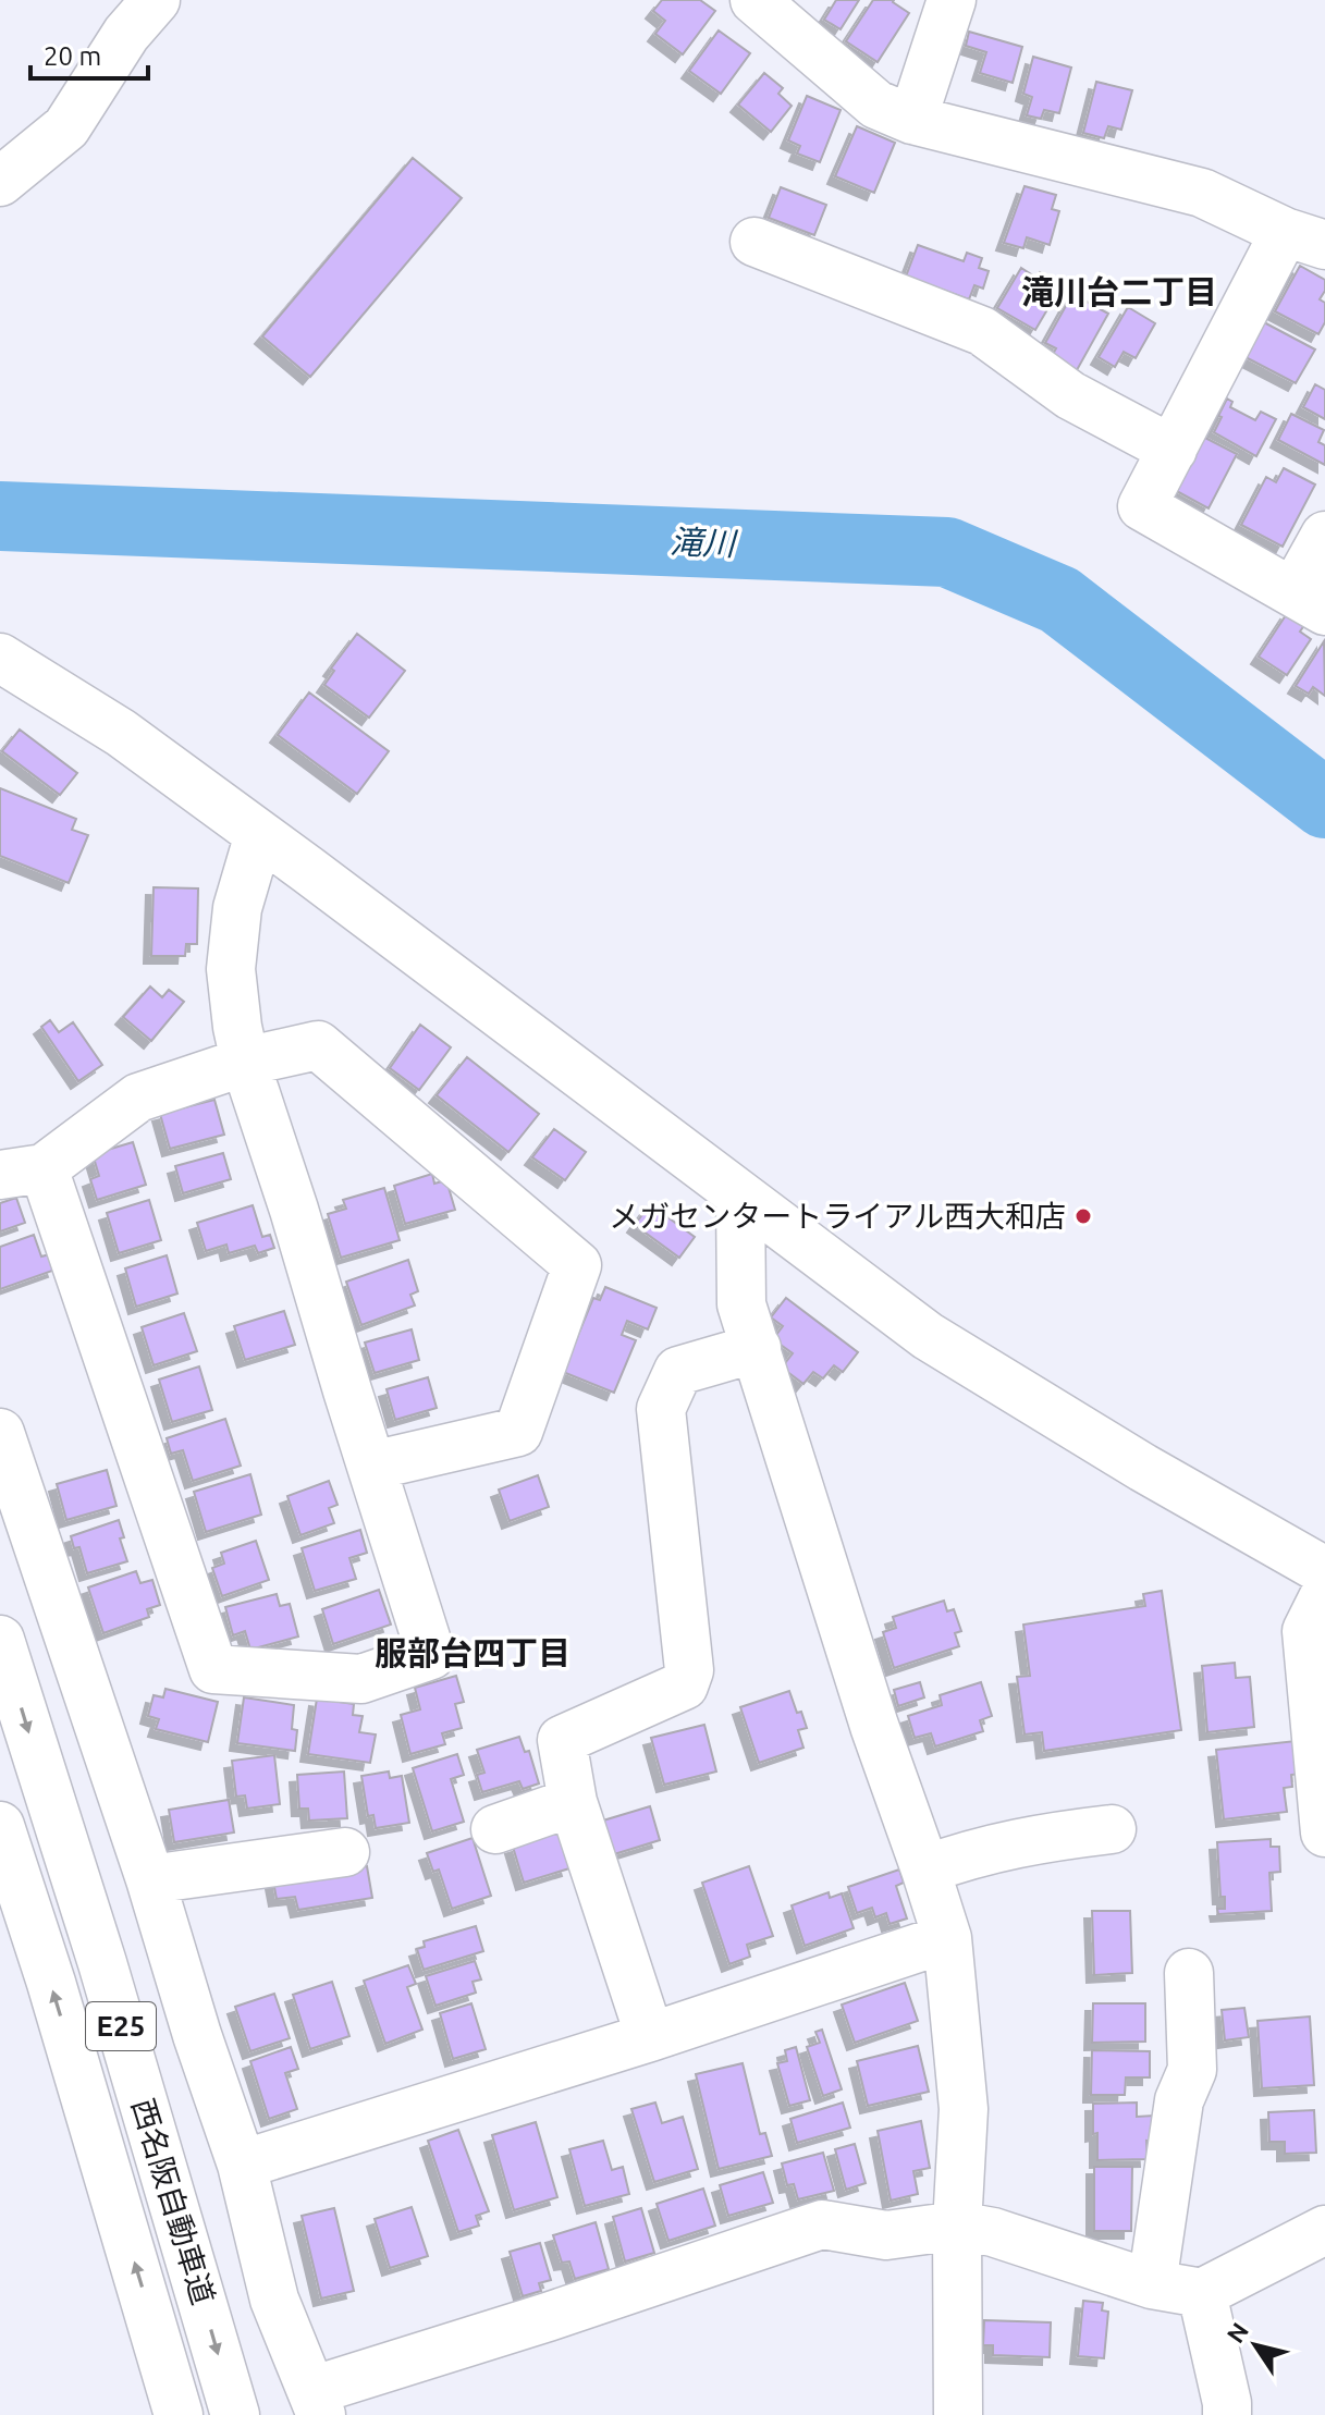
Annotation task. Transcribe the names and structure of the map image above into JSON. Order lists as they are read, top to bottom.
{
  "streets": {
    "main road": ["E25", "西名阪自動車道"]
  },
  "districts": ["滝川台二丁目", "服部台四丁目"],
  "water": ["滝川"],
  "places": ["メガセンタートライアル西大和店"],
  "scale_bar": "20 m",
  "north": "top left"
}
